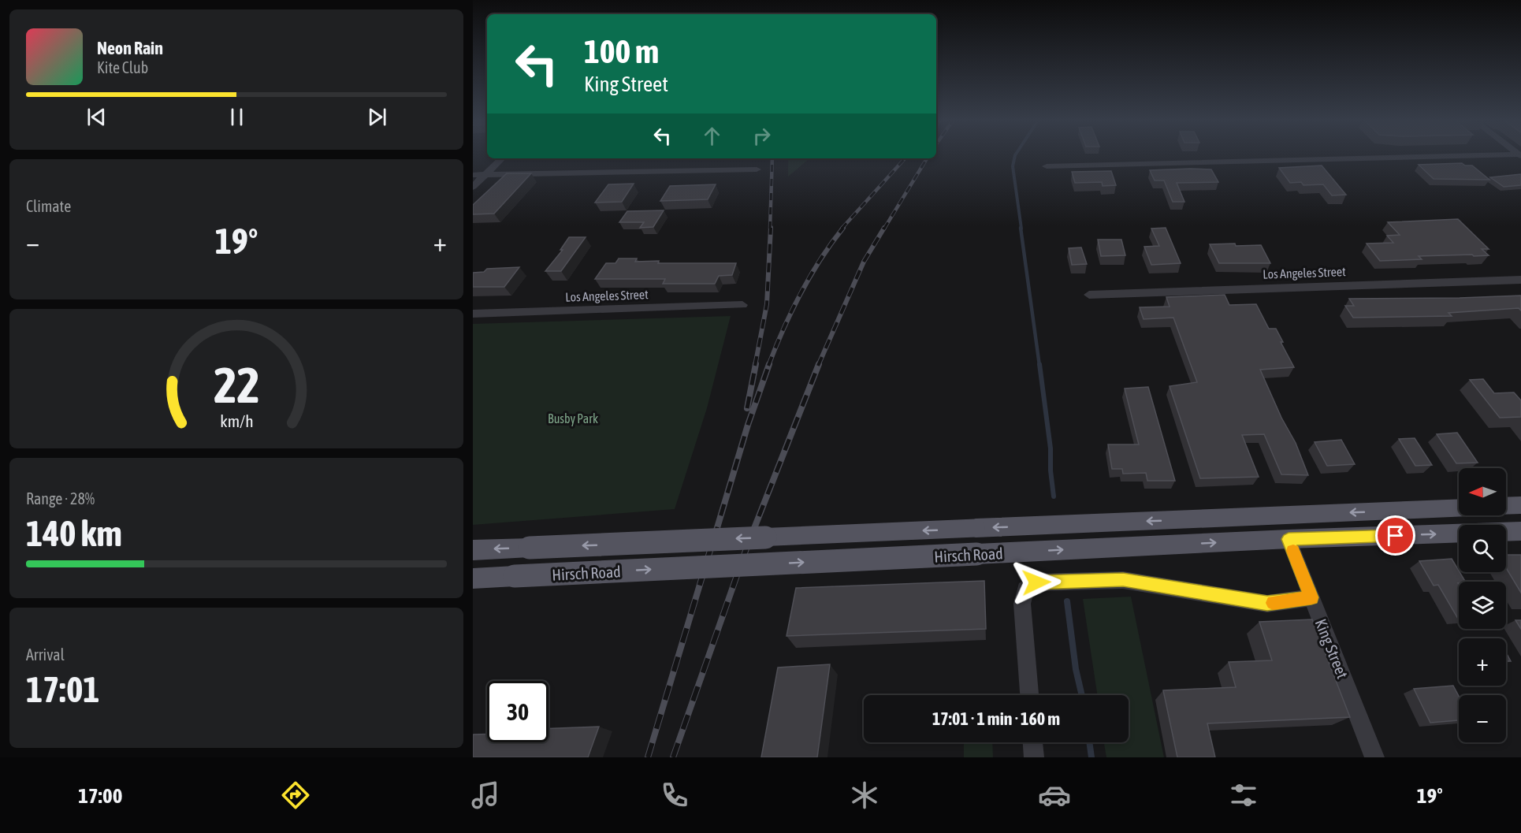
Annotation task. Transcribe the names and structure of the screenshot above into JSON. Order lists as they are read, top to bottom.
{
  "streets": {
    "main road": ["Hirsch Road"],
    "street": ["Los Angeles Street", "King Street"]
  },
  "crossings": [
    ["Hirsch Road", "King Street"]
  ],
  "parks": ["Busby Park"],
  "north": "left",
  "page": {
    "turn": ["100 m", "King Street"],
    "song": ["Neon Rain", "Kite Club"],
    "tile": [
      "Climate",
      ["Range · 28%", "140 km"],
      ["Arrival", "17:01"]
    ],
    "heat": ["−", "19°", "+"],
    "map_buttons": ["+", "−"],
    "limit": "30",
    "trip": "17:01 · 1 min · 160 m",
    "tabs": ["17:00", "19°"],
    "gauge": ["22", "km/h"]
  }
}
